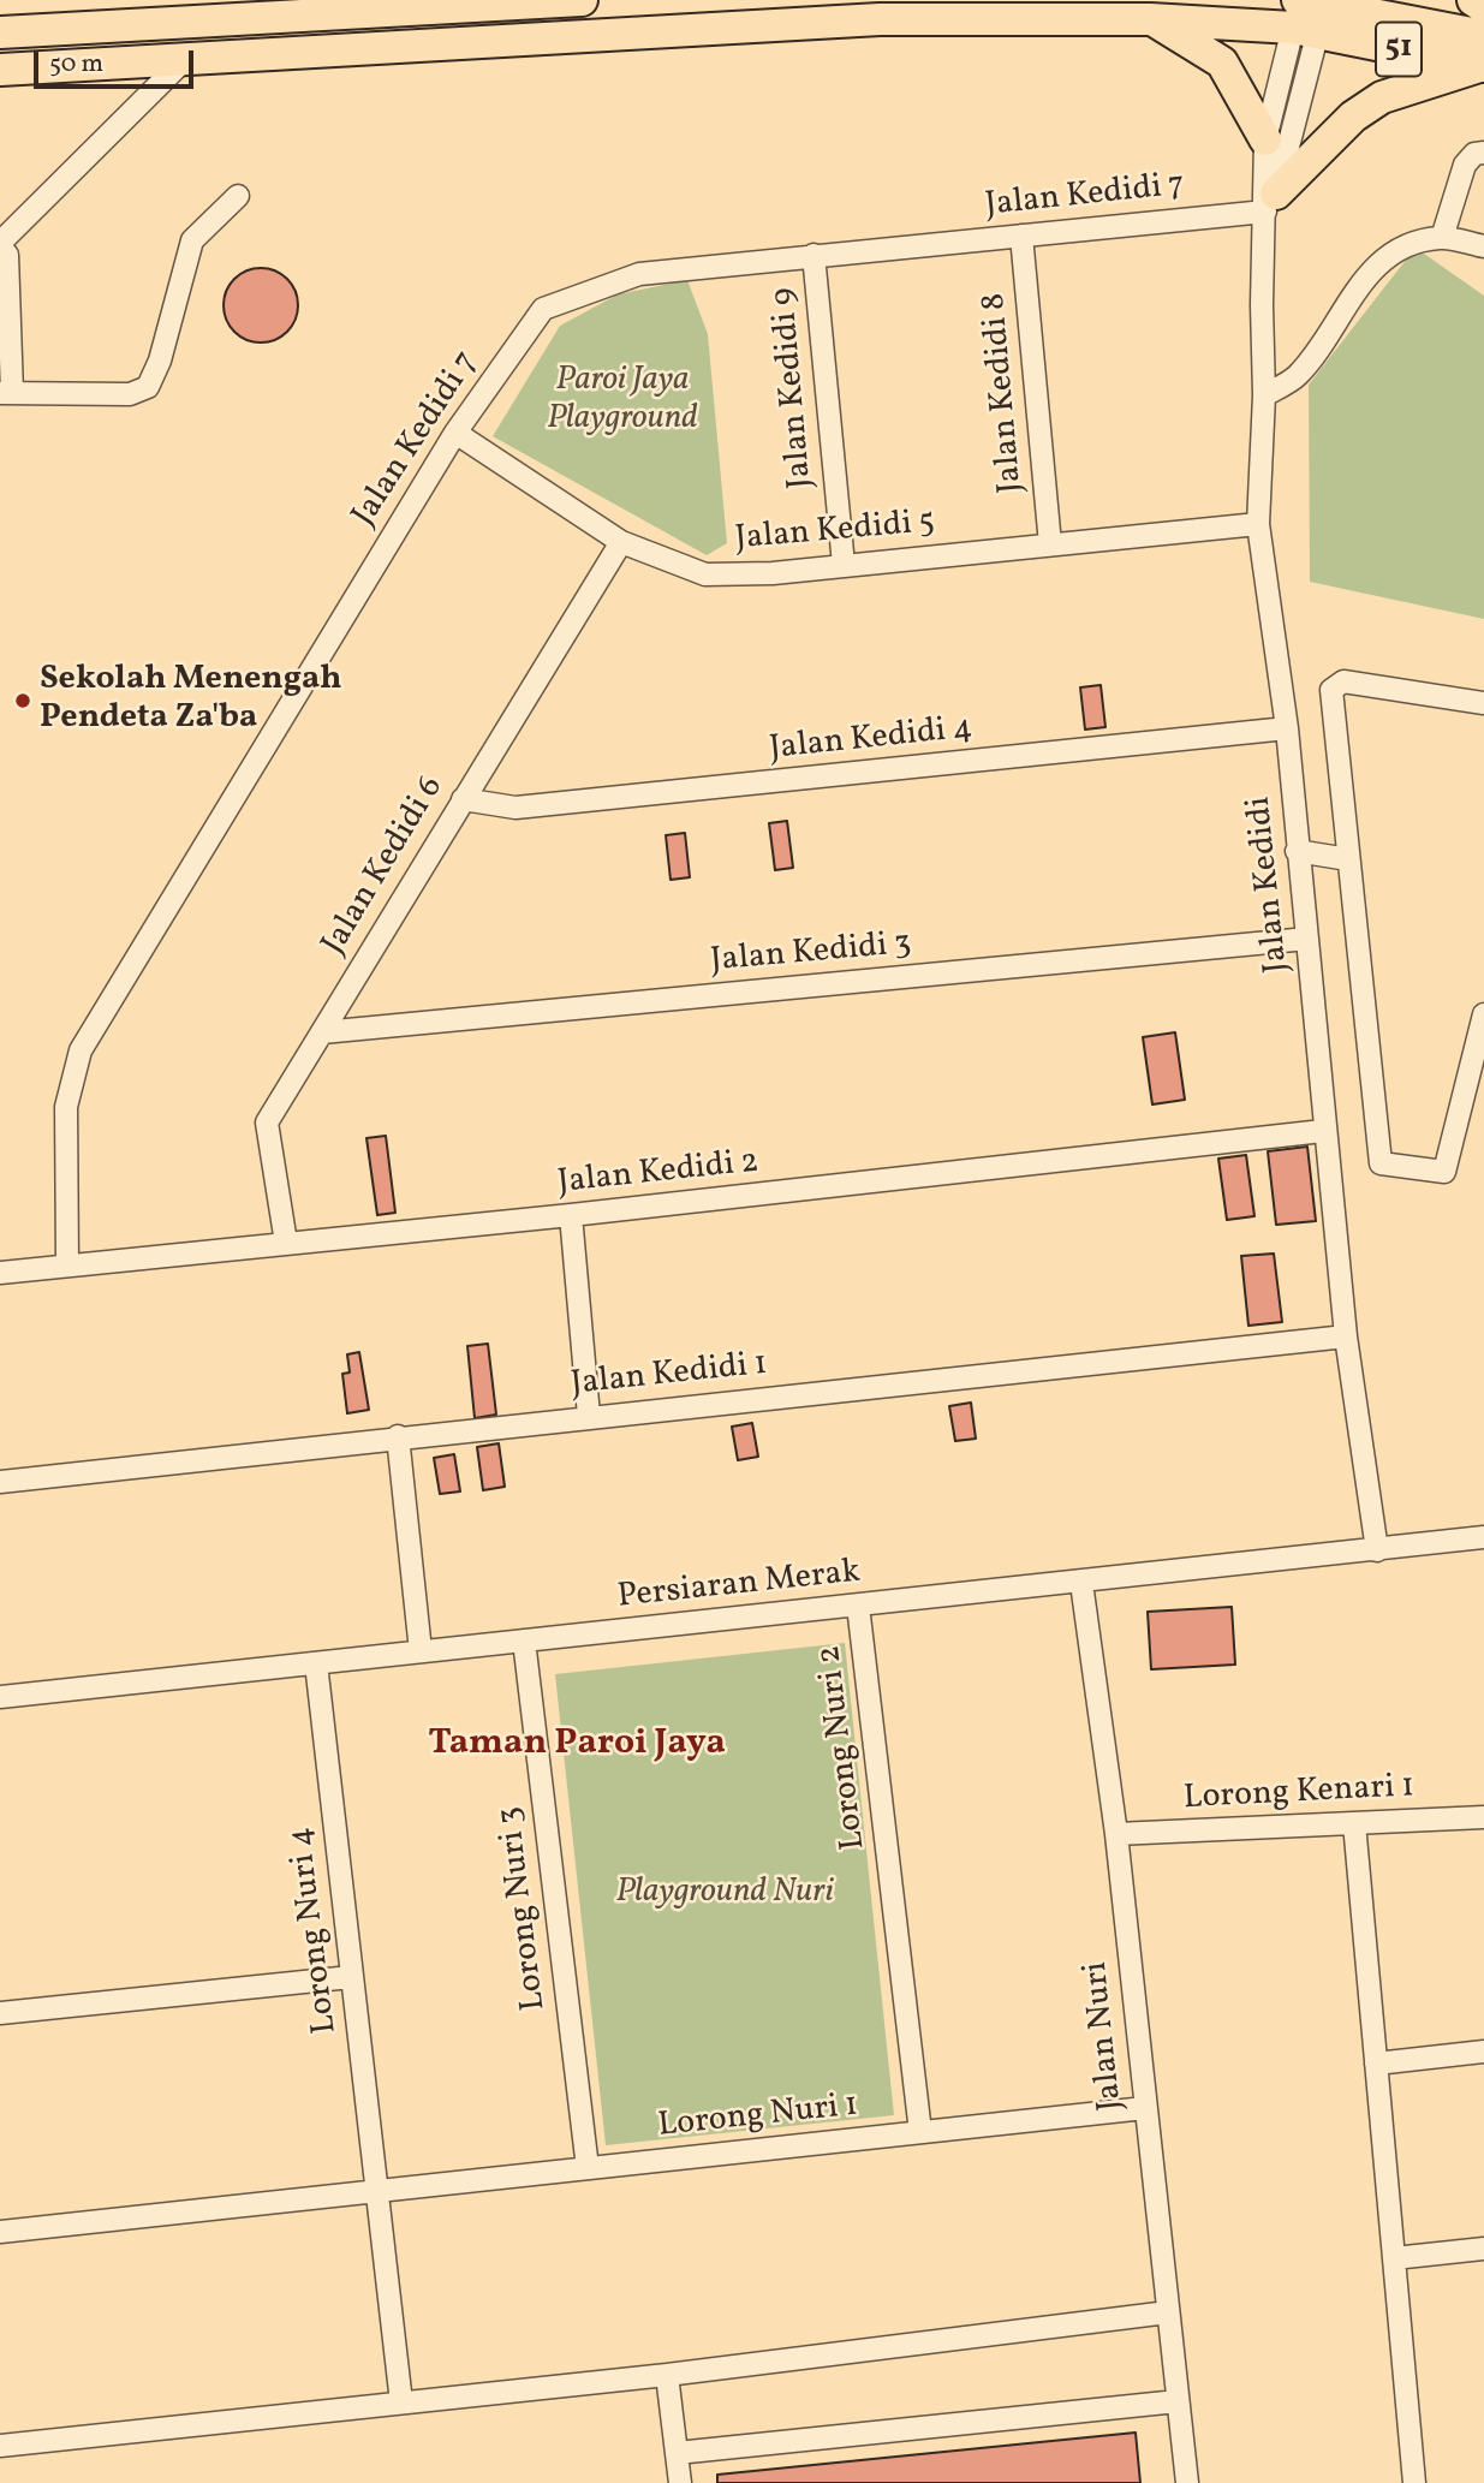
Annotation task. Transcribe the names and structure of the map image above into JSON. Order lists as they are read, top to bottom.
{
  "streets": {
    "highway": ["51"],
    "street": [
      "Jalan Kedidi 7",
      "Jalan Kedidi 9",
      "Jalan Kedidi 8",
      "Jalan Kedidi 5",
      "Jalan Kedidi 4",
      "Jalan Kedidi 6",
      "Jalan Kedidi",
      "Jalan Kedidi 3",
      "Jalan Kedidi 2",
      "Jalan Kedidi 1",
      "Persiaran Merak",
      "Lorong Nuri 2",
      "Lorong Kenari 1",
      "Lorong Nuri 3",
      "Lorong Nuri 4",
      "Jalan Nuri",
      "Lorong Nuri 1"
    ]
  },
  "crossings": [
    ["Jalan Kedidi 7", "Jalan Kedidi 9"],
    ["Jalan Kedidi 7", "Jalan Kedidi 8"],
    ["Jalan Kedidi 7", "Jalan Kedidi 5"],
    ["Jalan Kedidi 7", "Jalan Kedidi"],
    ["Jalan Kedidi 7", "Jalan Kedidi 2"],
    ["Jalan Kedidi 9", "Jalan Kedidi 5"],
    ["Jalan Kedidi 8", "Jalan Kedidi 5"],
    ["Jalan Kedidi 5", "Jalan Kedidi 6"],
    ["Jalan Kedidi 5", "Jalan Kedidi"],
    ["Jalan Kedidi 4", "Jalan Kedidi 6"],
    ["Jalan Kedidi 4", "Jalan Kedidi"],
    ["Jalan Kedidi 6", "Jalan Kedidi 3"],
    ["Jalan Kedidi 6", "Jalan Kedidi 2"],
    ["Jalan Kedidi", "Jalan Kedidi 3"],
    ["Jalan Kedidi", "Jalan Kedidi 2"],
    ["Jalan Kedidi", "Jalan Kedidi 1"],
    ["Jalan Kedidi", "Persiaran Merak"],
    ["Persiaran Merak", "Lorong Nuri 2"],
    ["Persiaran Merak", "Lorong Nuri 3"],
    ["Persiaran Merak", "Lorong Nuri 4"],
    ["Persiaran Merak", "Jalan Nuri"],
    ["Lorong Nuri 2", "Lorong Nuri 1"],
    ["Lorong Kenari 1", "Jalan Nuri"],
    ["Lorong Nuri 3", "Lorong Nuri 1"],
    ["Lorong Nuri 4", "Lorong Nuri 1"],
    ["Jalan Nuri", "Lorong Nuri 1"]
  ],
  "districts": ["Taman Paroi Jaya"],
  "parks": ["Paroi Jaya Playground", "Playground Nuri"],
  "places": ["Sekolah Menengah Pendeta Za'ba"],
  "scale_bar": "50 m"
}
